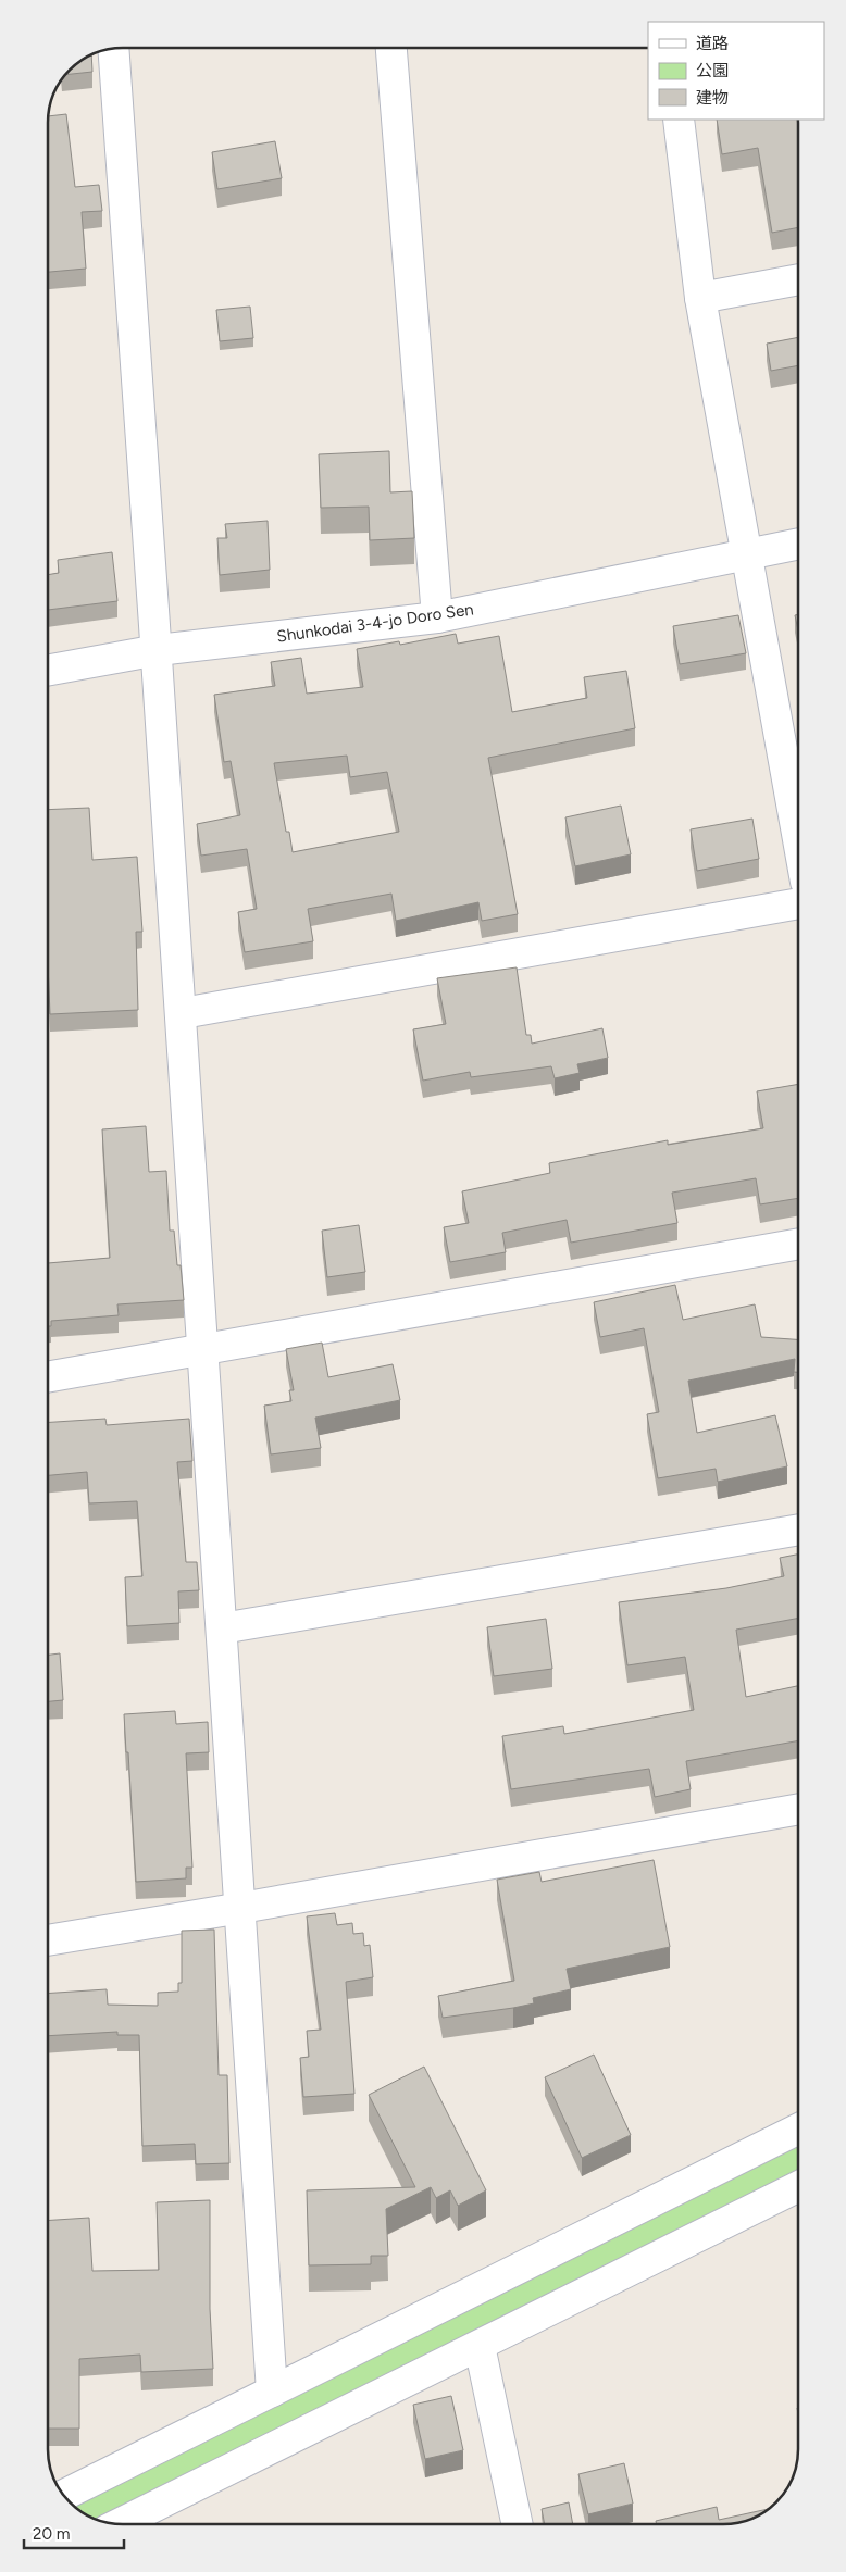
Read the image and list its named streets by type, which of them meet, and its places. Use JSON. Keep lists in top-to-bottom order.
{
  "streets": {
    "street": ["Shunkodai 3-4-jo Doro Sen"]
  },
  "legend": ["道路", "公園", "建物"],
  "scale_bar": "20 m"
}
